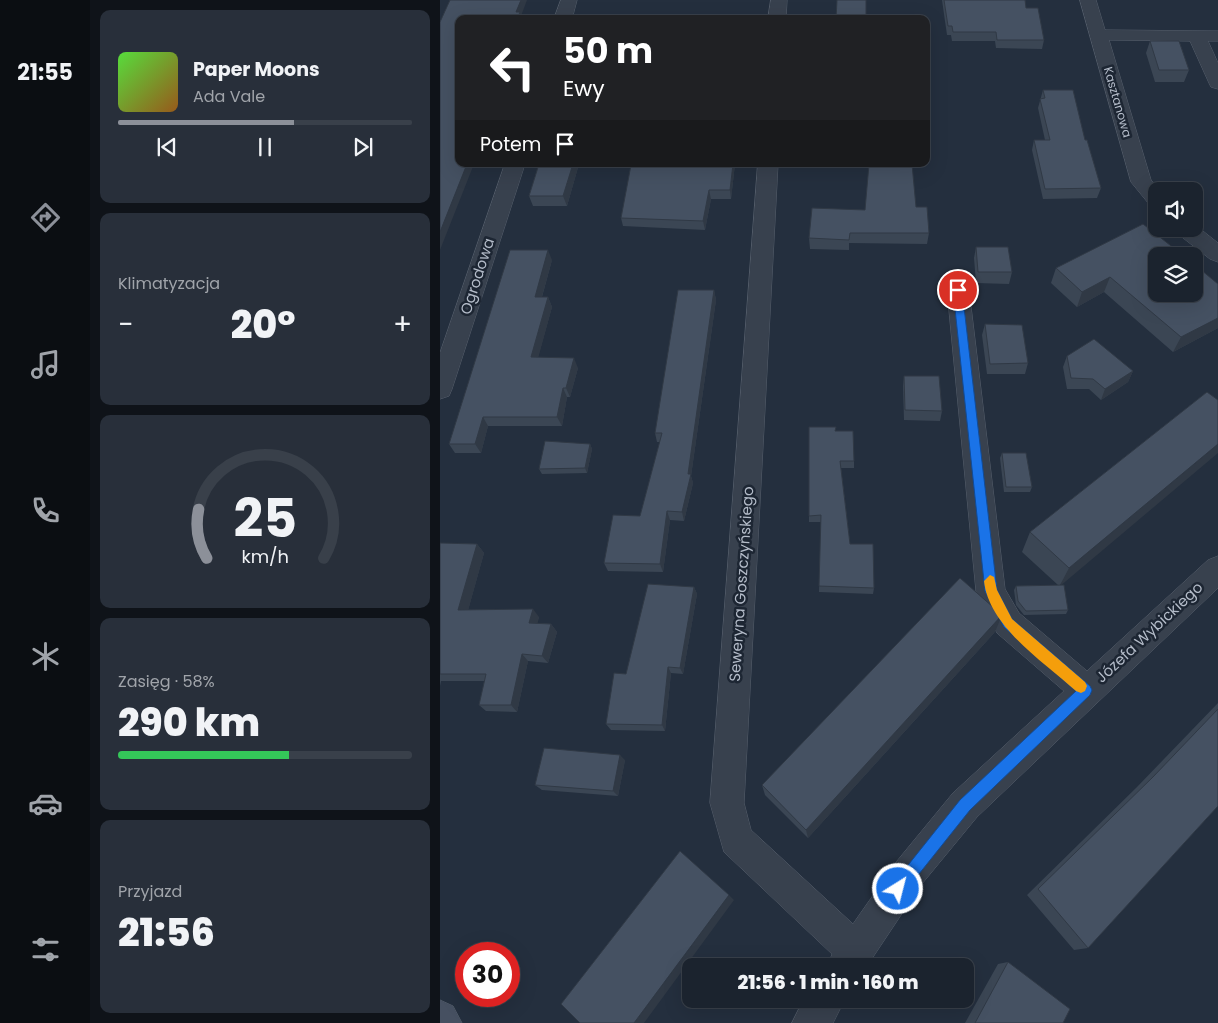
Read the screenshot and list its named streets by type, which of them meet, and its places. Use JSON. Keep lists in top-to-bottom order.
{
  "streets": {
    "street": [
      "Kasztanowa",
      "Ogrodowa",
      "Seweryna Goszczyńskiego",
      "Józefa Wybickiego"
    ]
  },
  "crossings": [
    ["Seweryna Goszczyńskiego", "Józefa Wybickiego"]
  ],
  "page": {
    "tabs": "21:55",
    "turn": ["50 m", "Ewy"],
    "song": ["Paper Moons", "Ada Vale"],
    "then": "Potem",
    "tile": [
      "Klimatyzacja",
      ["Zasięg · 58%", "290 km"],
      ["Przyjazd", "21:56"]
    ],
    "heat": ["−", "20°", "+"],
    "limit": "30",
    "trip": "21:56 · 1 min · 160 m",
    "gauge": ["25", "km/h"]
  }
}
